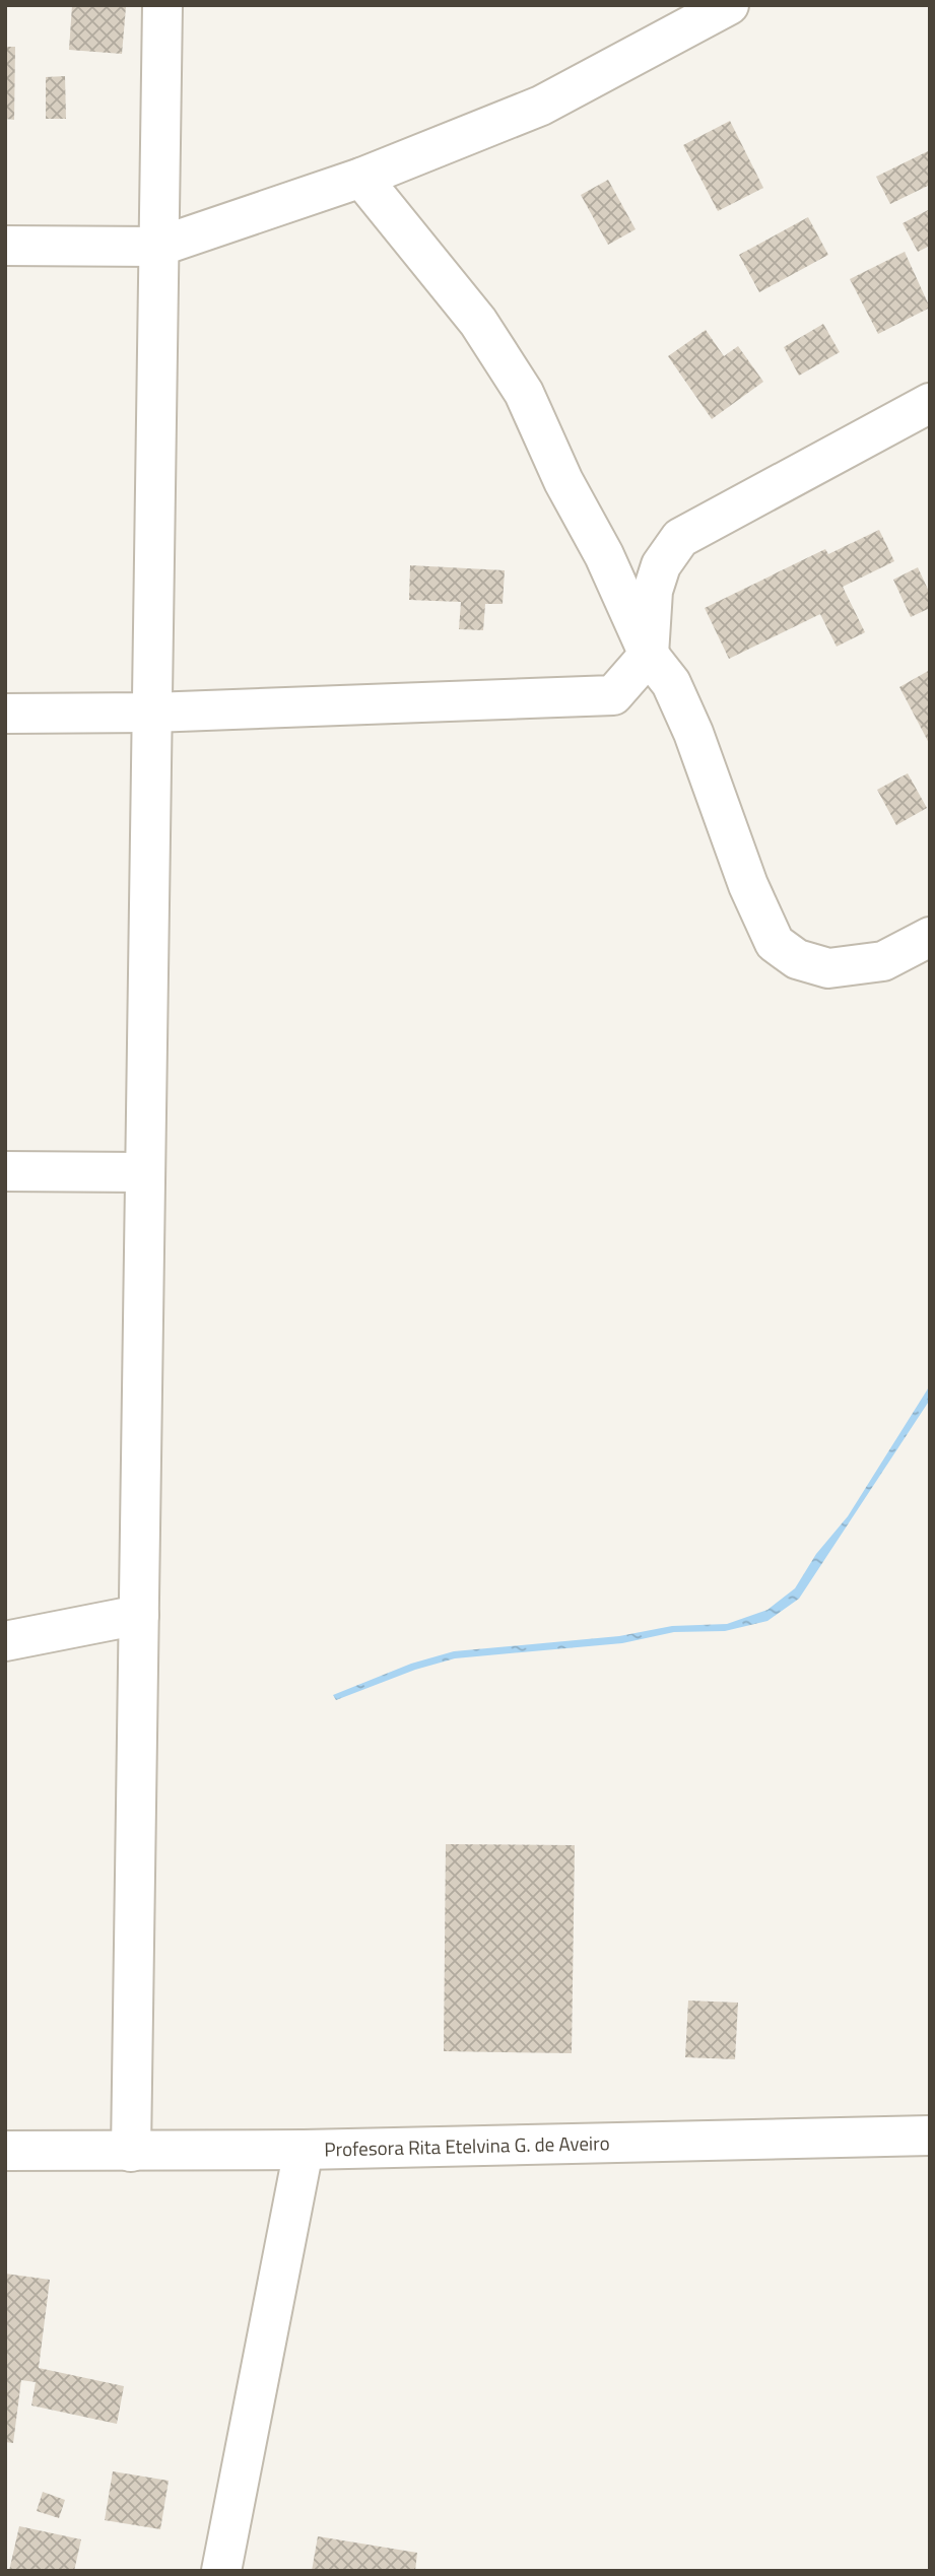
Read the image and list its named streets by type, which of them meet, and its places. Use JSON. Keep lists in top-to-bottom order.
{
  "streets": {
    "street": ["Profesora Rita Etelvina G. de Aveiro"]
  }
}
